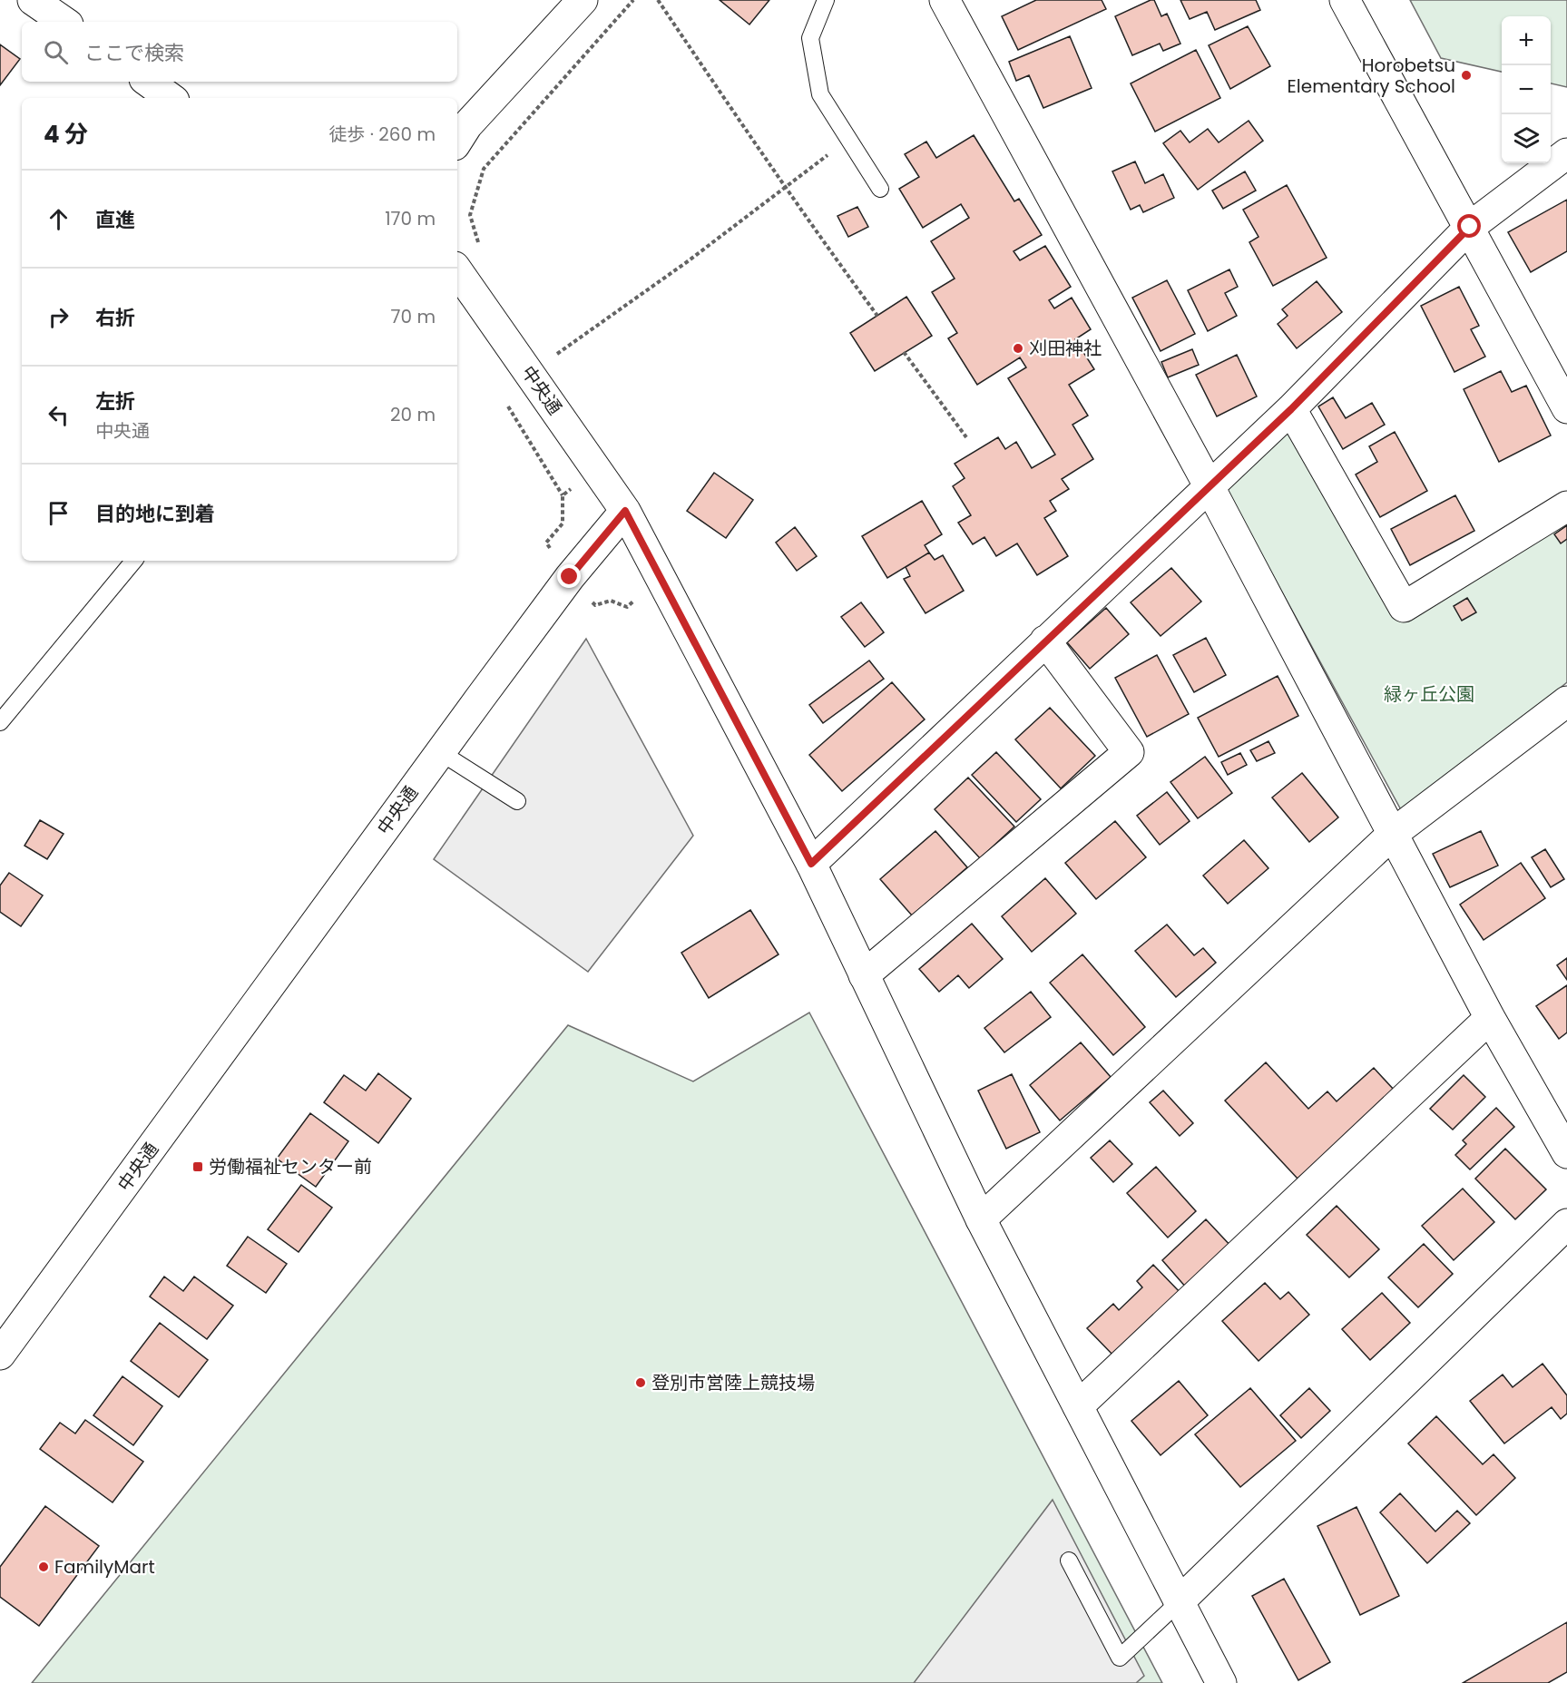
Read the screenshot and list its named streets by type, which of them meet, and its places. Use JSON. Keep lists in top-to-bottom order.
{
  "streets": {
    "street": ["中央通"]
  },
  "parks": ["緑ヶ丘公園"],
  "places": {
    "other": [
      "Horobetsu Elementary School",
      "刈田神社",
      "登別市営陸上競技場",
      "FamilyMart"
    ],
    "transit": ["労働福祉センター前"]
  },
  "page": {
    "map_buttons": ["+", "−"],
    "search": "ここで検索",
    "heading": ["4 分", "徒歩 · 260 m"],
    "list": [
      ["直進", "170 m"],
      ["右折", "70 m"],
      ["左折", "中央通", "20 m"],
      "目的地に到着"
    ]
  }
}
